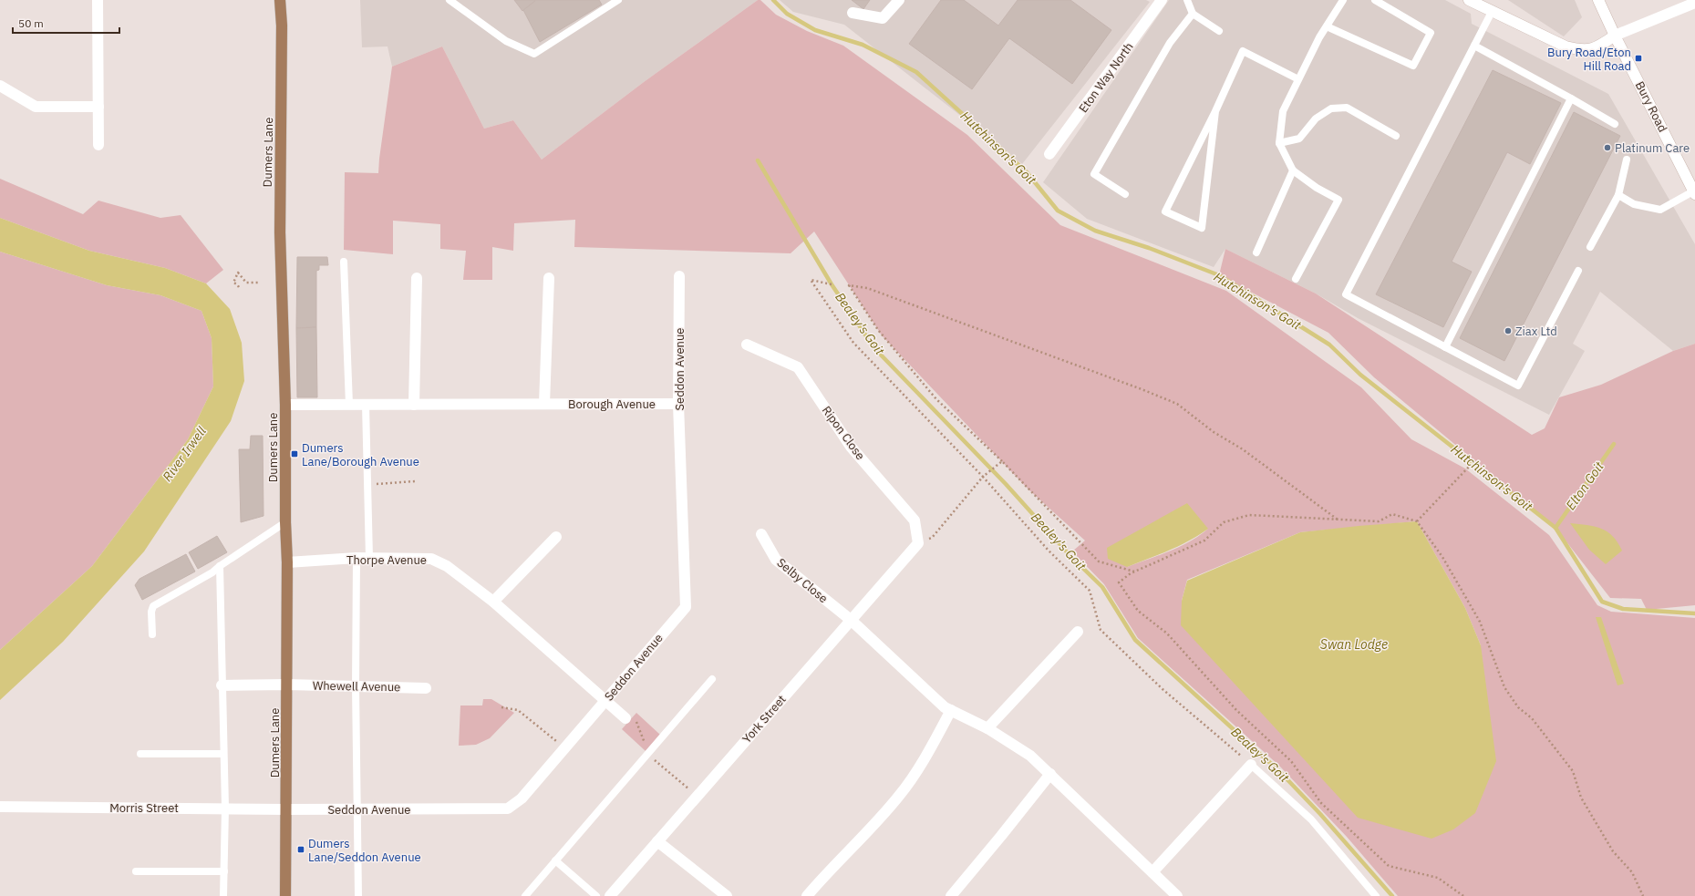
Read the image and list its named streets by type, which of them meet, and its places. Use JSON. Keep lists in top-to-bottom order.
{
  "streets": {
    "main road": ["Dumers Lane"],
    "street": [
      "Eton Way North",
      "Bury Road",
      "Seddon Avenue",
      "Borough Avenue",
      "Ripon Close",
      "Thorpe Avenue",
      "Selby Close",
      "Whewell Avenue",
      "York Street",
      "Morris Street"
    ]
  },
  "crossings": [
    ["Dumers Lane", "Seddon Avenue"],
    ["Dumers Lane", "Borough Avenue"],
    ["Dumers Lane", "Thorpe Avenue"],
    ["Dumers Lane", "Whewell Avenue"],
    ["Dumers Lane", "Morris Street"],
    ["Seddon Avenue", "Borough Avenue"],
    ["Seddon Avenue", "Thorpe Avenue"],
    ["Seddon Avenue", "Morris Street"],
    ["Ripon Close", "York Street"],
    ["Selby Close", "York Street"]
  ],
  "water": [
    "Hutchinson's Goit",
    "Bealey's Goit",
    "River Irwell",
    "Elton Goit",
    "Swan Lodge"
  ],
  "places": {
    "transit": ["Bury Road/Eton Hill Road", "Dumers Lane/Borough Avenue", "Dumers Lane/Seddon Avenue"],
    "other": ["Platinum Care", "Ziax Ltd"]
  },
  "scale_bar": "50 m"
}
